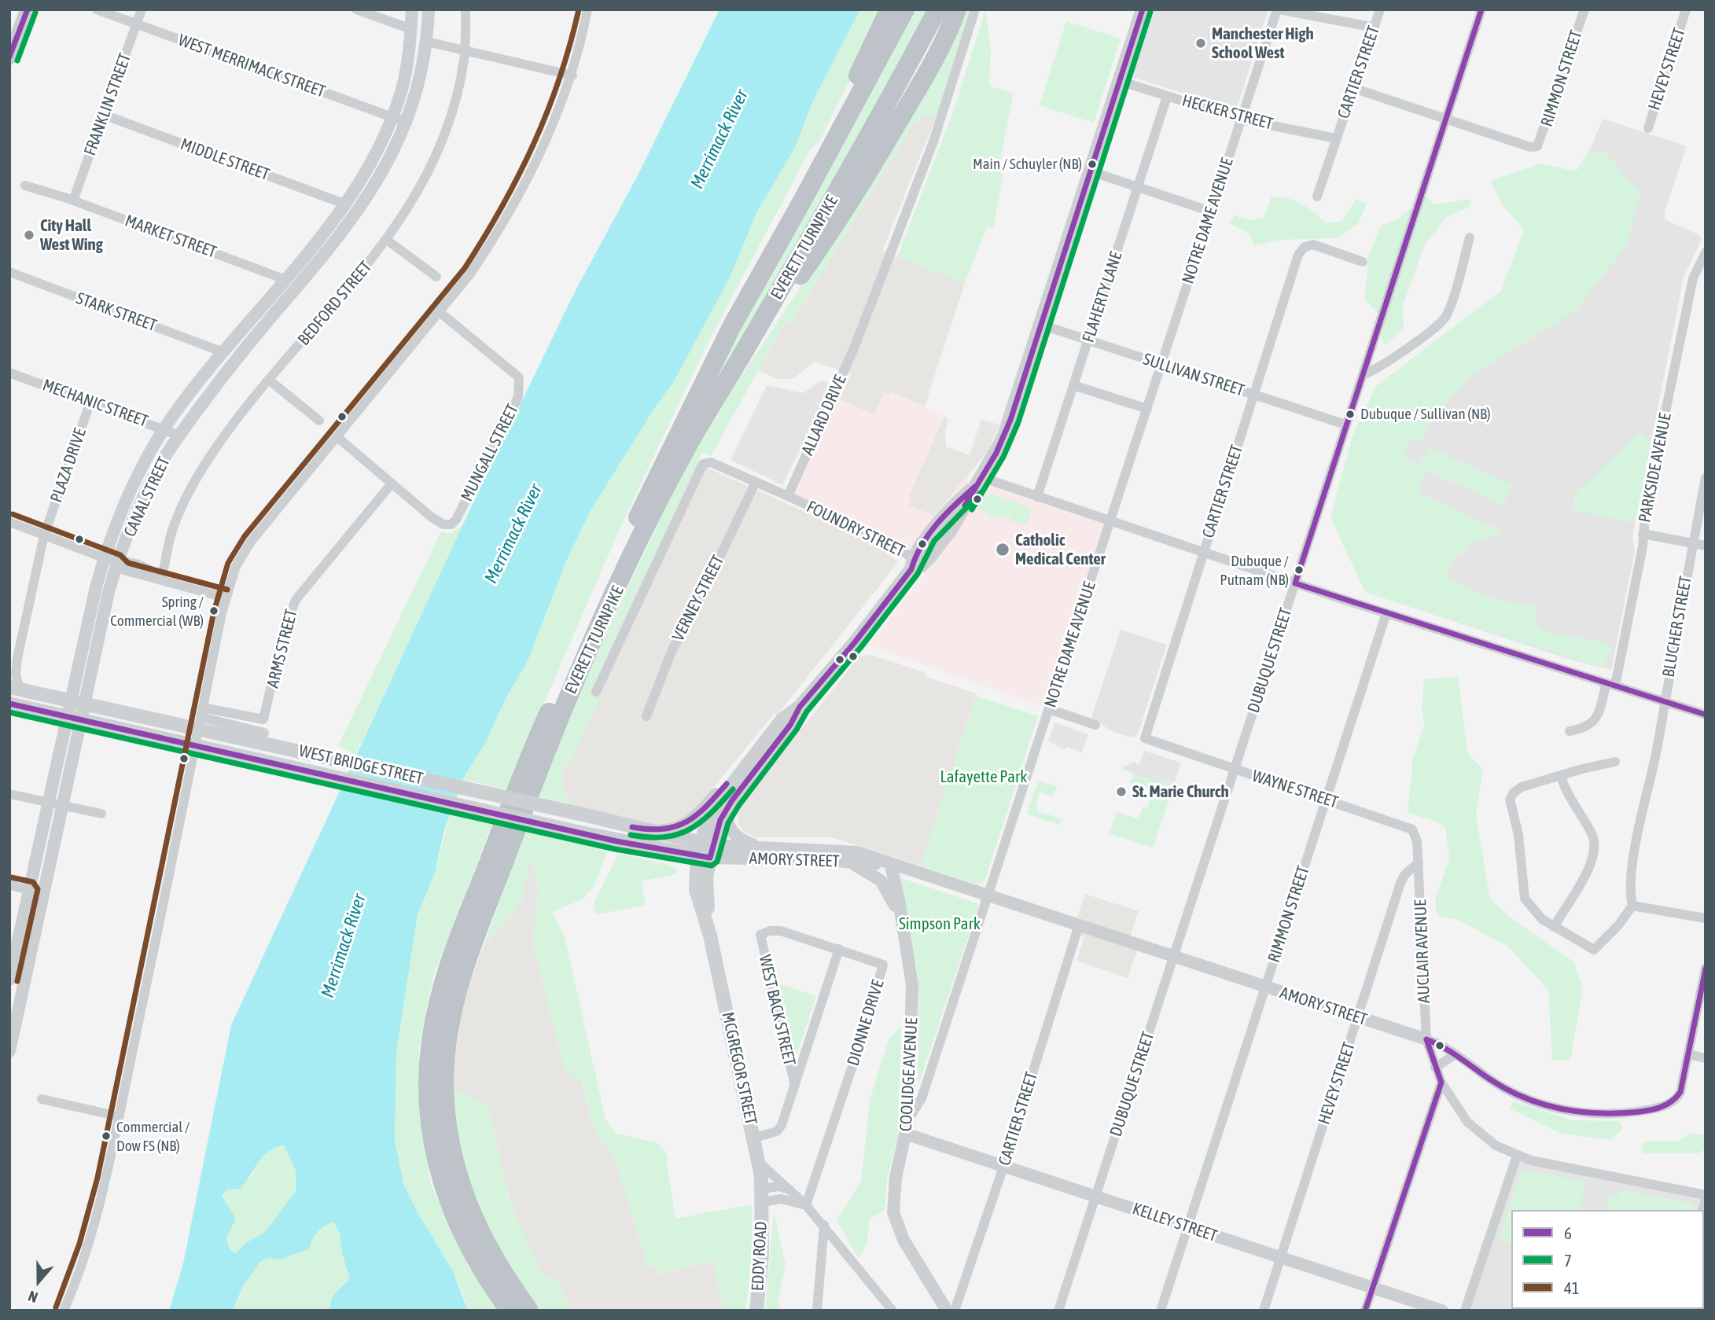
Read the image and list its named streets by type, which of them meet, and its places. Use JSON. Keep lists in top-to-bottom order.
{
  "streets": {
    "highway": ["EVERETT TURNPIKE"],
    "main road": ["WEST BRIDGE STREET", "MCGREGOR STREET", "EDDY ROAD"],
    "street": [
      "WEST MERRIMACK STREET",
      "HEVEY STREET",
      "CARTIER STREET",
      "RIMMON STREET",
      "FRANKLIN STREET",
      "HECKER STREET",
      "MIDDLE STREET",
      "NOTRE DAME AVENUE",
      "MARKET STREET",
      "FLAHERTY LANE",
      "BEDFORD STREET",
      "STARK STREET",
      "SULLIVAN STREET",
      "MECHANIC STREET",
      "ALLARD DRIVE",
      "MUNGALL STREET",
      "PLAZA DRIVE",
      "PARKSIDE AVENUE",
      "CANAL STREET",
      "FOUNDRY STREET",
      "VERNEY STREET",
      "BLUCHER STREET",
      "ARMS STREET",
      "DUBUQUE STREET",
      "WAYNE STREET",
      "AMORY STREET",
      "AUCLAIR AVENUE",
      "WEST BACK STREET",
      "DIONNE DRIVE",
      "COOLIDGE AVENUE",
      "KELLEY STREET"
    ]
  },
  "crossings": [
    ["WEST MERRIMACK STREET", "FRANKLIN STREET"],
    ["WEST MERRIMACK STREET", "CANAL STREET"],
    ["HEVEY STREET", "WAYNE STREET"],
    ["HEVEY STREET", "AMORY STREET"],
    ["HEVEY STREET", "AUCLAIR AVENUE"],
    ["HEVEY STREET", "KELLEY STREET"],
    ["CARTIER STREET", "HECKER STREET"],
    ["CARTIER STREET", "SULLIVAN STREET"],
    ["CARTIER STREET", "WAYNE STREET"],
    ["CARTIER STREET", "AMORY STREET"],
    ["CARTIER STREET", "KELLEY STREET"],
    ["RIMMON STREET", "DUBUQUE STREET"],
    ["RIMMON STREET", "WAYNE STREET"],
    ["RIMMON STREET", "AMORY STREET"],
    ["RIMMON STREET", "KELLEY STREET"],
    ["FRANKLIN STREET", "MIDDLE STREET"],
    ["FRANKLIN STREET", "MARKET STREET"],
    ["HECKER STREET", "NOTRE DAME AVENUE"],
    ["HECKER STREET", "FLAHERTY LANE"],
    ["HECKER STREET", "MCGREGOR STREET"],
    ["MIDDLE STREET", "CANAL STREET"],
    ["NOTRE DAME AVENUE", "SULLIVAN STREET"],
    ["NOTRE DAME AVENUE", "AMORY STREET"],
    ["NOTRE DAME AVENUE", "COOLIDGE AVENUE"],
    ["MARKET STREET", "CANAL STREET"],
    ["FLAHERTY LANE", "SULLIVAN STREET"],
    ["STARK STREET", "CANAL STREET"],
    ["SULLIVAN STREET", "DUBUQUE STREET"],
    ["SULLIVAN STREET", "MCGREGOR STREET"],
    ["MECHANIC STREET", "PLAZA DRIVE"],
    ["MECHANIC STREET", "CANAL STREET"],
    ["ALLARD DRIVE", "FOUNDRY STREET"],
    ["MUNGALL STREET", "ARMS STREET"],
    ["PLAZA DRIVE", "WEST BRIDGE STREET"],
    ["FOUNDRY STREET", "MCGREGOR STREET"],
    ["DUBUQUE STREET", "WAYNE STREET"],
    ["DUBUQUE STREET", "AMORY STREET"],
    ["DUBUQUE STREET", "KELLEY STREET"],
    ["WEST BRIDGE STREET", "AMORY STREET"],
    ["WEST BRIDGE STREET", "MCGREGOR STREET"],
    ["WAYNE STREET", "AUCLAIR AVENUE"],
    ["AMORY STREET", "AUCLAIR AVENUE"],
    ["AMORY STREET", "MCGREGOR STREET"],
    ["AMORY STREET", "COOLIDGE AVENUE"],
    ["WEST BACK STREET", "DIONNE DRIVE"],
    ["MCGREGOR STREET", "EDDY ROAD"],
    ["COOLIDGE AVENUE", "KELLEY STREET"]
  ],
  "water": ["Merrimack River"],
  "parks": ["Lafayette Park", "Simpson Park"],
  "places": [
    "Manchester High School West",
    "Main / Schuyler (NB)",
    "City Hall West Wing",
    "Dubuque / Sullivan (NB)",
    "Catholic Medical Center",
    "Dubuque / Putnam (NB)",
    "Spring / Commercial (WB)",
    "St. Marie Church",
    "Commercial / Dow FS (NB)"
  ],
  "lines": ["transit line 6", "transit line 41", "transit line 7"],
  "legend": ["6", "7", "41"],
  "north": "bottom"
}
